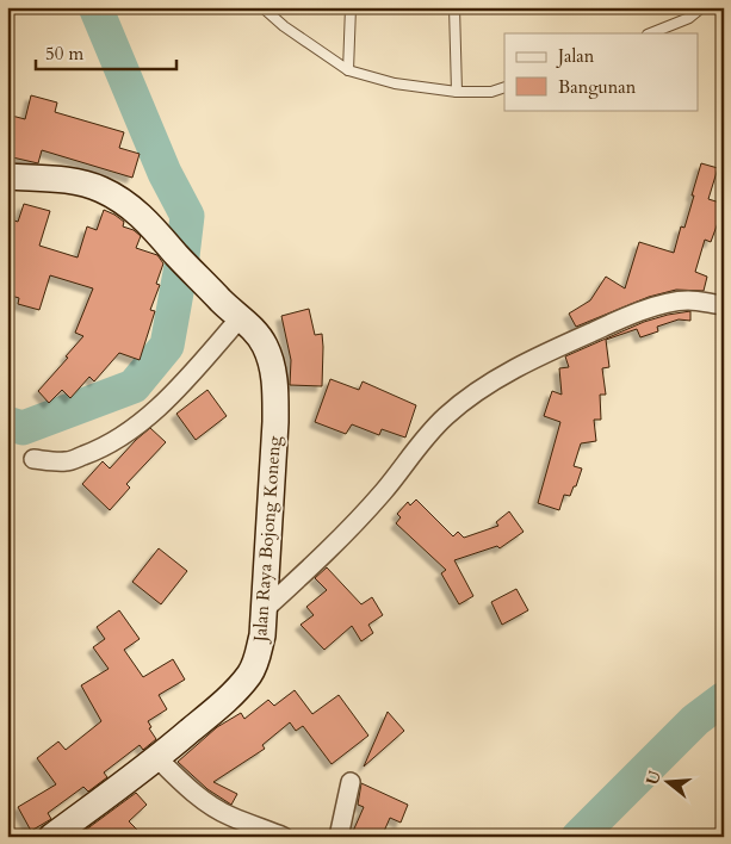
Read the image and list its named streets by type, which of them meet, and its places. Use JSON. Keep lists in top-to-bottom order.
{
  "streets": {
    "main road": ["Jalan Raya Bojong Koneng"]
  },
  "legend": ["Jalan", "Bangunan"],
  "scale_bar": "50 m",
  "north": "left"
}
